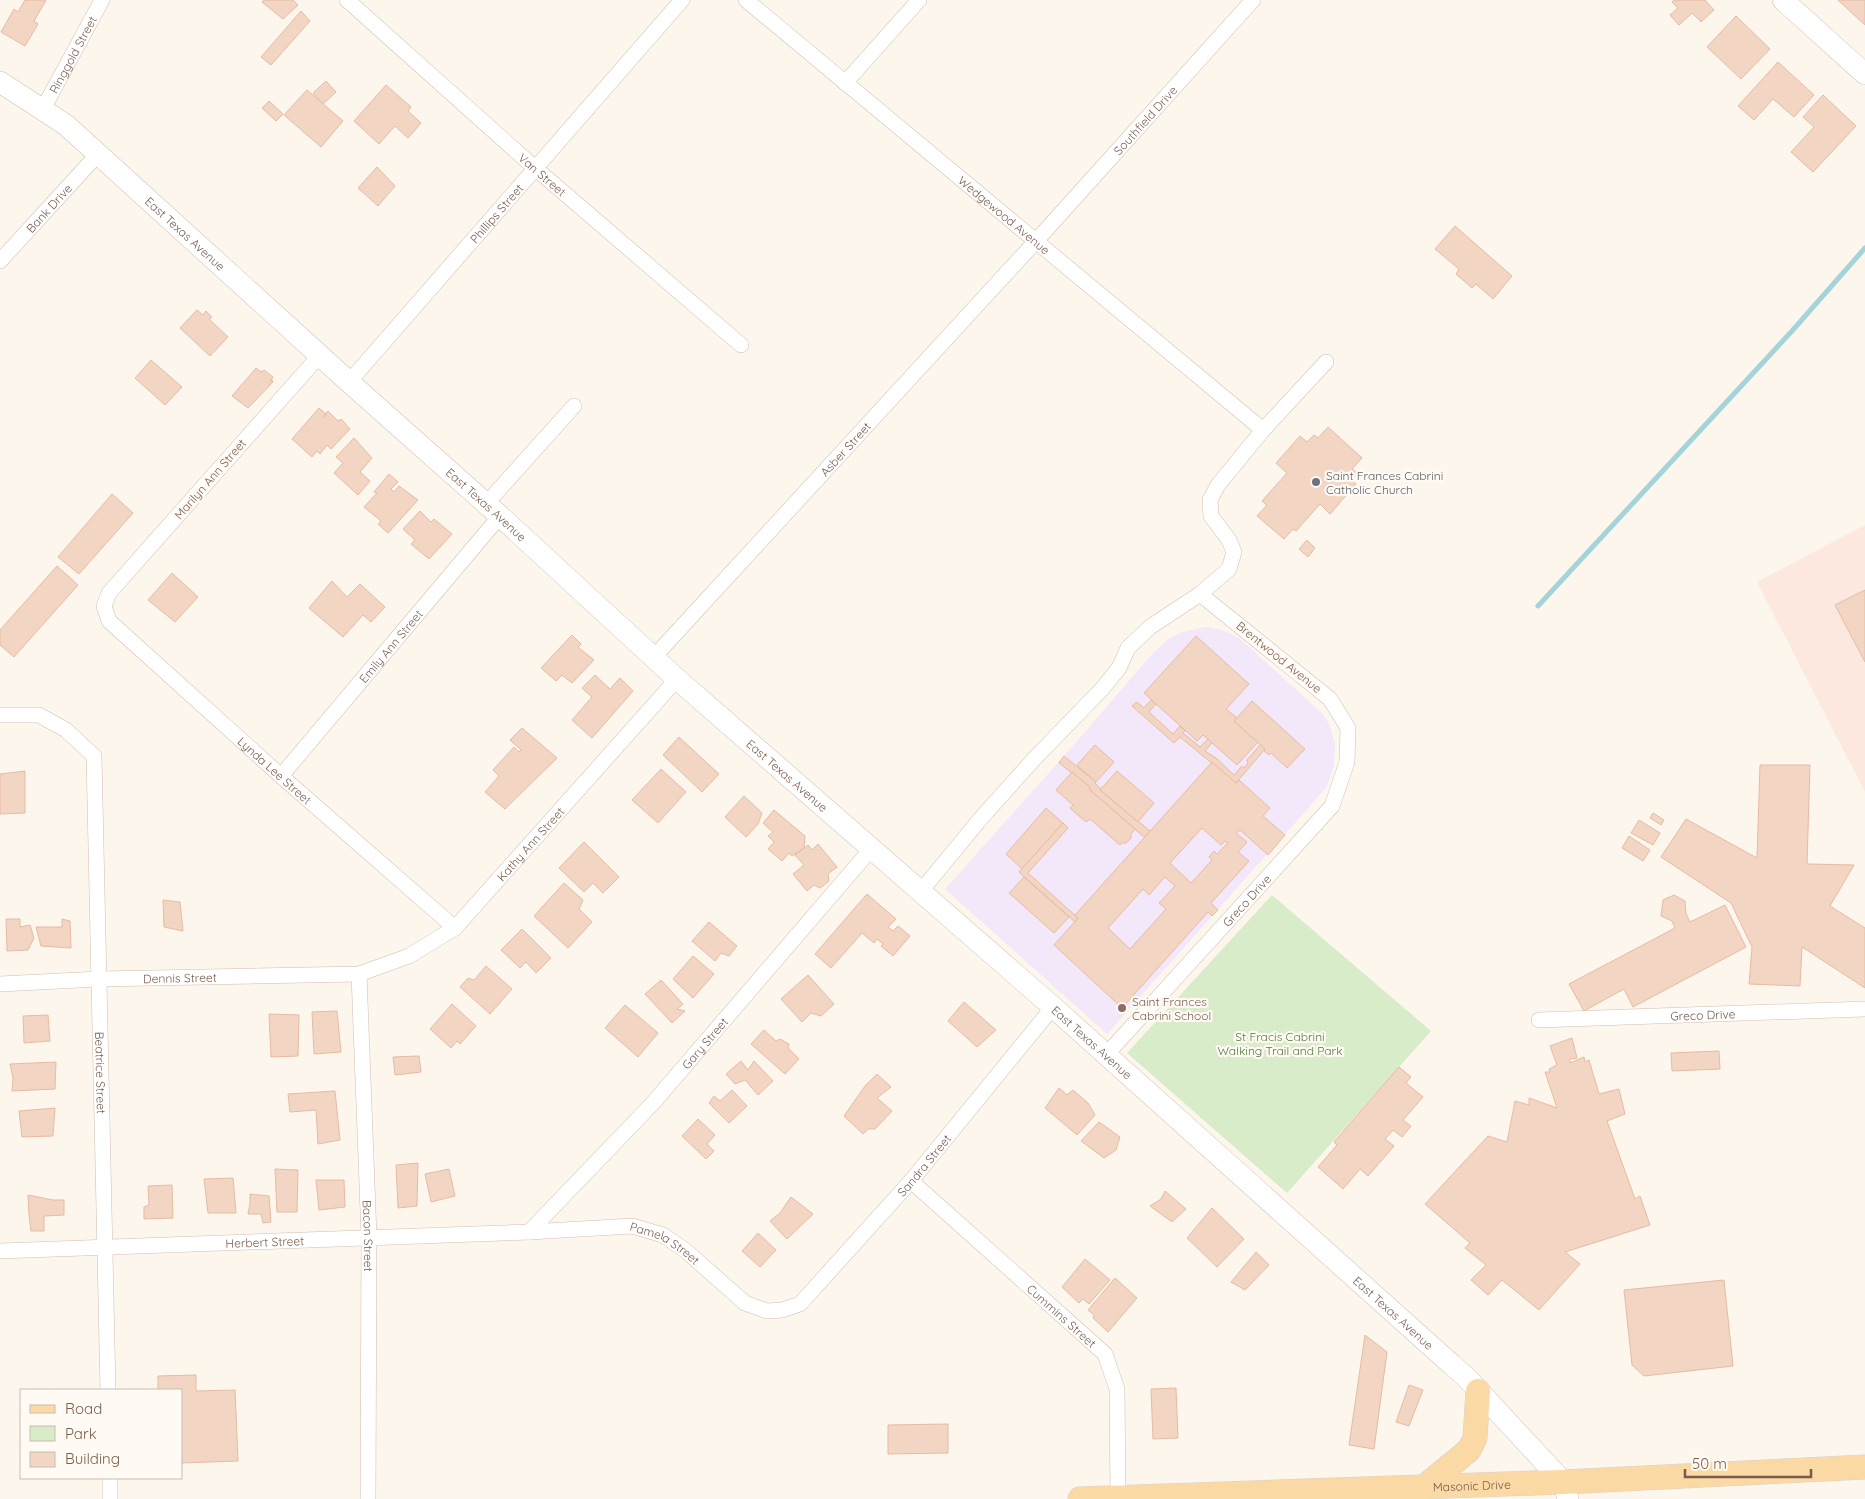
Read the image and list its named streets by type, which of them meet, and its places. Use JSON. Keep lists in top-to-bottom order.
{
  "streets": {
    "main road": ["Masonic Drive"],
    "street": [
      "Ringgold Street",
      "Southfield Drive",
      "Van Street",
      "Bank Drive",
      "Phillips Street",
      "Wedgewood Avenue",
      "East Texas Avenue",
      "Asber Street",
      "Marilyn Ann Street",
      "Emily Ann Street",
      "Brentwood Avenue",
      "Lynda Lee Street",
      "Kathy Ann Street",
      "Greco Drive",
      "Dennis Street",
      "Gary Street",
      "Beatrice Street",
      "Sandra Street",
      "Bacon Street",
      "Herbert Street",
      "Pamela Street",
      "Cummins Street"
    ]
  },
  "crossings": [
    ["Ringgold Street", "East Texas Avenue"],
    ["Southfield Drive", "Wedgewood Avenue"],
    ["Southfield Drive", "Asber Street"],
    ["Van Street", "Phillips Street"],
    ["Bank Drive", "East Texas Avenue"],
    ["Phillips Street", "East Texas Avenue"],
    ["Wedgewood Avenue", "Asber Street"],
    ["East Texas Avenue", "Asber Street"],
    ["East Texas Avenue", "Marilyn Ann Street"],
    ["East Texas Avenue", "Emily Ann Street"],
    ["East Texas Avenue", "Kathy Ann Street"],
    ["East Texas Avenue", "Greco Drive"],
    ["East Texas Avenue", "Gary Street"],
    ["East Texas Avenue", "Sandra Street"],
    ["East Texas Avenue", "Masonic Drive"],
    ["Marilyn Ann Street", "Lynda Lee Street"],
    ["Emily Ann Street", "Lynda Lee Street"],
    ["Brentwood Avenue", "Greco Drive"],
    ["Lynda Lee Street", "Kathy Ann Street"],
    ["Kathy Ann Street", "Dennis Street"],
    ["Kathy Ann Street", "Bacon Street"],
    ["Dennis Street", "Beatrice Street"],
    ["Dennis Street", "Bacon Street"],
    ["Gary Street", "Herbert Street"],
    ["Gary Street", "Pamela Street"],
    ["Beatrice Street", "Herbert Street"],
    ["Sandra Street", "Pamela Street"],
    ["Sandra Street", "Cummins Street"],
    ["Bacon Street", "Herbert Street"],
    ["Herbert Street", "Pamela Street"],
    ["Cummins Street", "Masonic Drive"]
  ],
  "parks": ["St Fracis Cabrini Walking Trail and Park"],
  "places": ["Saint Frances Cabrini Catholic Church", "Saint Frances Cabrini School"],
  "legend": ["Road", "Park", "Building"],
  "scale_bar": "50 m"
}
